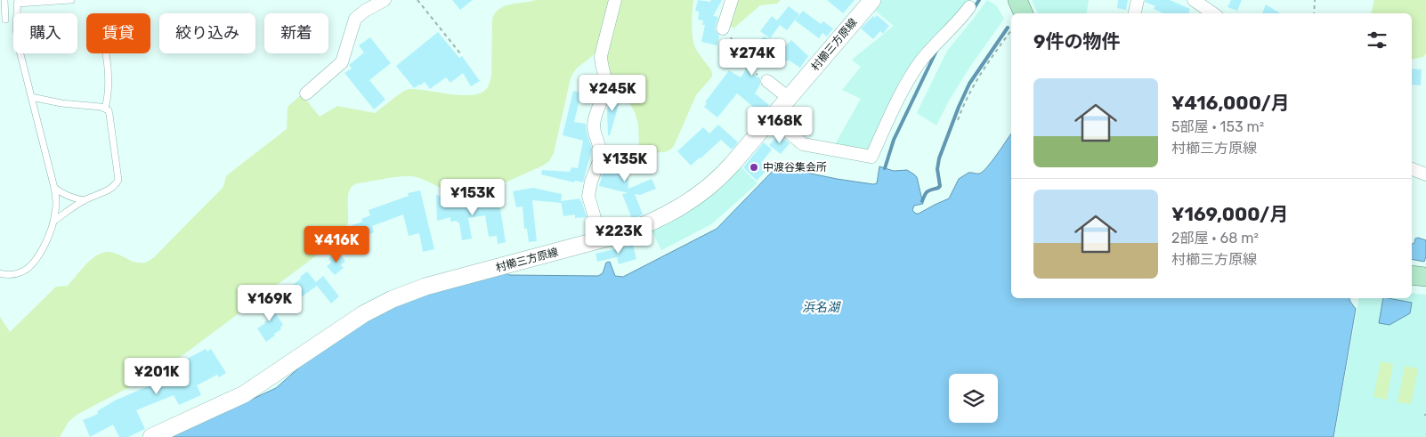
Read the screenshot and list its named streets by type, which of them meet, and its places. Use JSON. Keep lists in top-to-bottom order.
{
  "streets": {
    "main road": ["村櫛三方原線"]
  },
  "water": ["浜名湖"],
  "places": ["中渡谷集会所"],
  "page": {
    "chip": [
      "購入",
      "賃貸",
      "絞り込み",
      "新着"
    ],
    "heading": "9件の物件",
    "price": [
      "¥274K",
      "¥245K",
      "¥168K",
      "¥135K",
      "¥153K",
      "¥223K",
      "¥416K",
      "¥169K",
      "¥201K"
    ],
    "list": [
      {
        "name": "¥416,000/月",
        "note": "5部屋 · 153 m² · 村櫛三方原線"
      },
      {
        "name": "¥169,000/月",
        "note": "2部屋 · 68 m² · 村櫛三方原線"
      }
    ]
  }
}
